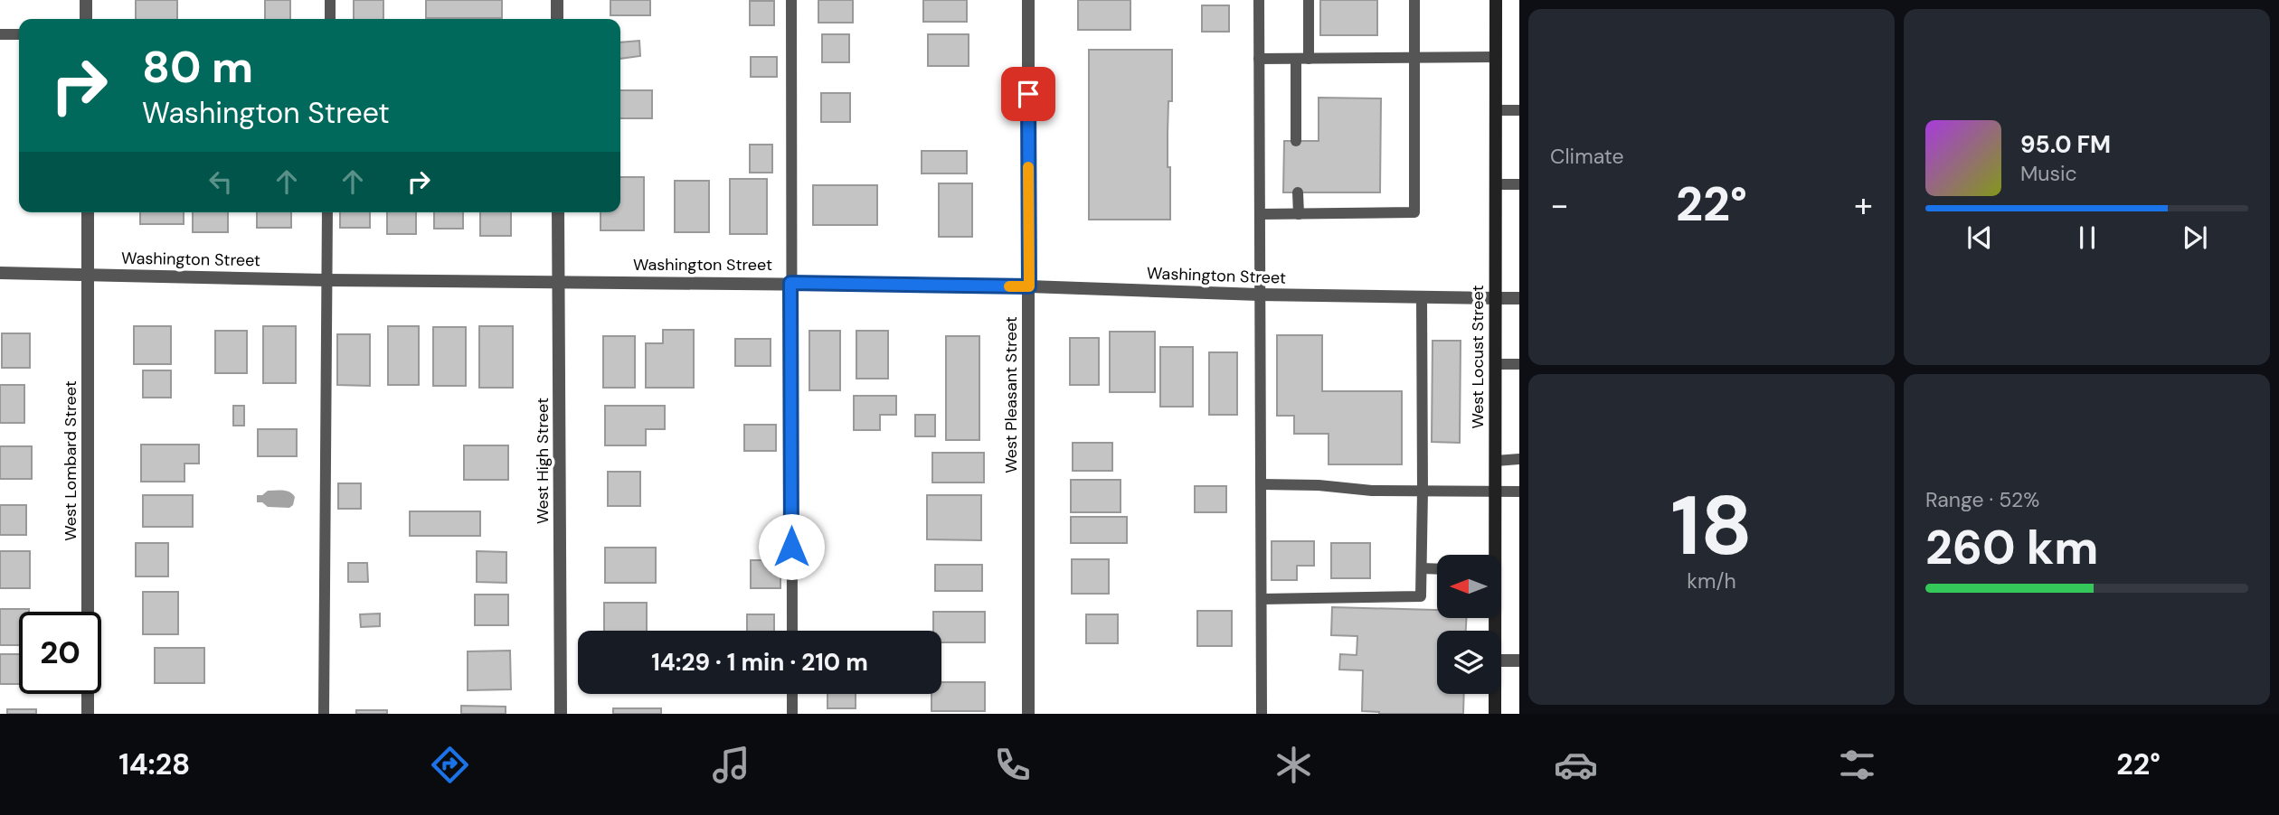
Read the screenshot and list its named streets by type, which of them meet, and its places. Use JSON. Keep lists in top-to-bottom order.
{
  "streets": {
    "main road": ["West Locust Street"],
    "street": [
      "Washington Street",
      "West Pleasant Street",
      "West Lombard Street",
      "West High Street"
    ]
  },
  "crossings": [
    ["Washington Street", "West Locust Street"],
    ["Washington Street", "West Pleasant Street"],
    ["Washington Street", "West Lombard Street"],
    ["Washington Street", "West High Street"]
  ],
  "north": "left",
  "page": {
    "tile": [
      "Climate",
      ["18", "km/h"],
      ["Range · 52%", "260 km"]
    ],
    "turn": ["80 m", "Washington Street"],
    "song": ["95.0 FM", "Music"],
    "heat": ["−", "22°", "+"],
    "limit": "20",
    "trip": "14:29 · 1 min · 210 m",
    "tabs": ["14:28", "22°"]
  }
}
